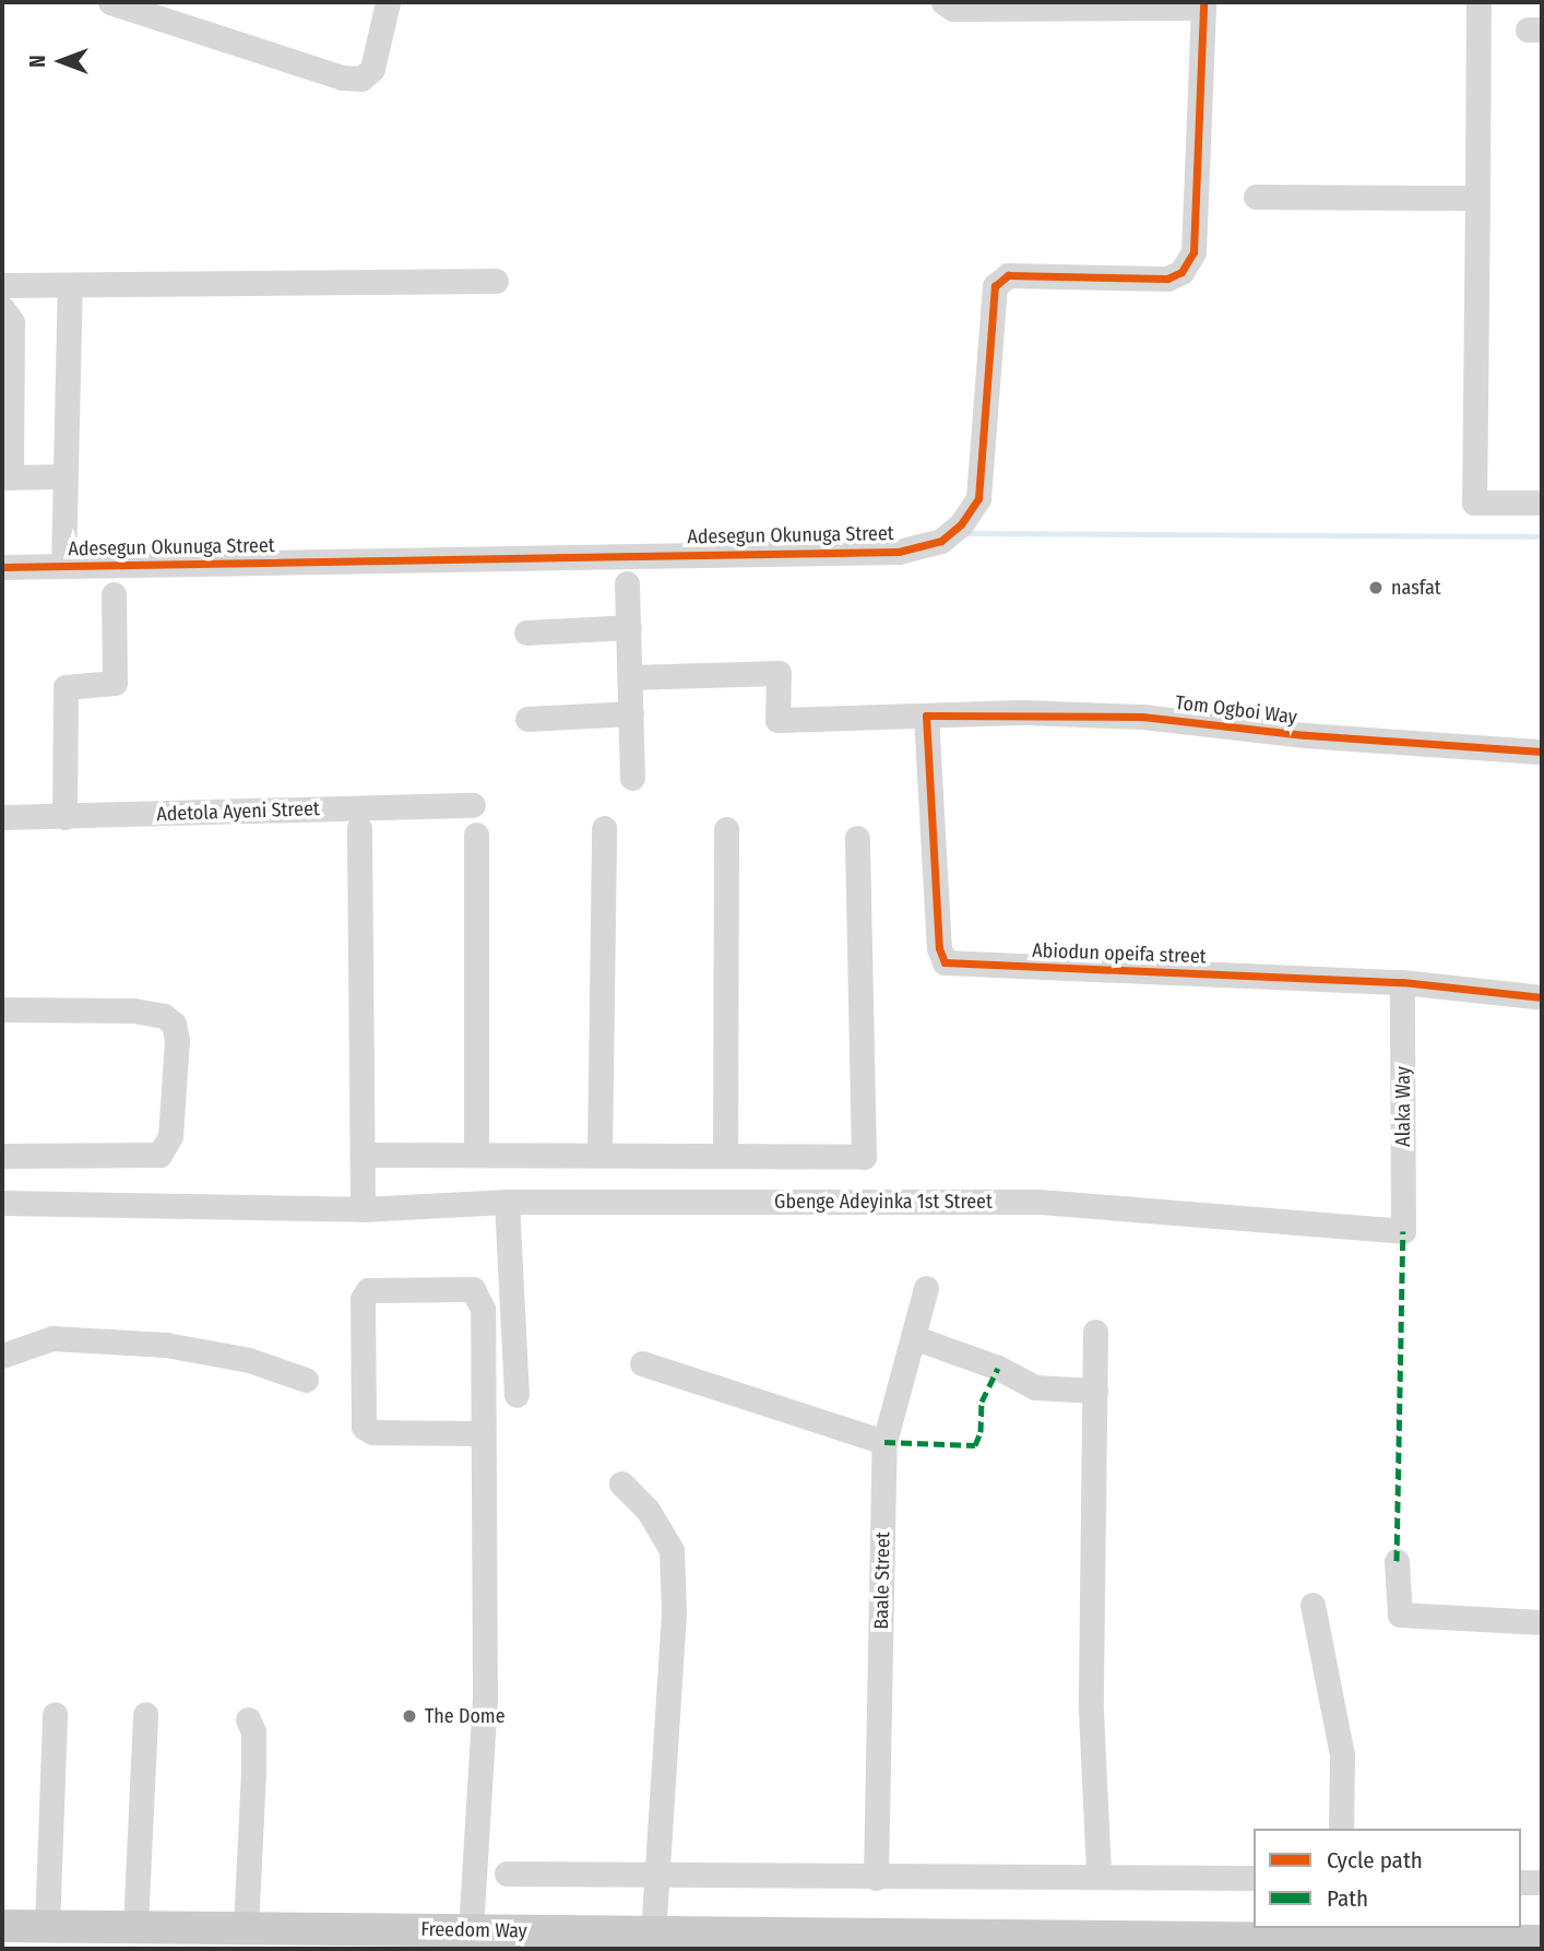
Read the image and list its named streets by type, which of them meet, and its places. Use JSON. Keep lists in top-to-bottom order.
{
  "streets": {
    "main road": ["Freedom Way"],
    "street": [
      "Adesegun Okunuga Street",
      "Tom Ogboi Way",
      "Adetola Ayeni Street",
      "Abiodun opeifa street",
      "Alaka Way",
      "Gbenge Adeyinka 1st Street",
      "Baale Street"
    ]
  },
  "crossings": [
    ["Tom Ogboi Way", "Abiodun opeifa street"],
    ["Abiodun opeifa street", "Alaka Way"],
    ["Alaka Way", "Gbenge Adeyinka 1st Street"]
  ],
  "places": ["nasfat", "The Dome"],
  "legend": ["Cycle path", "Path"],
  "north": "left"
}
